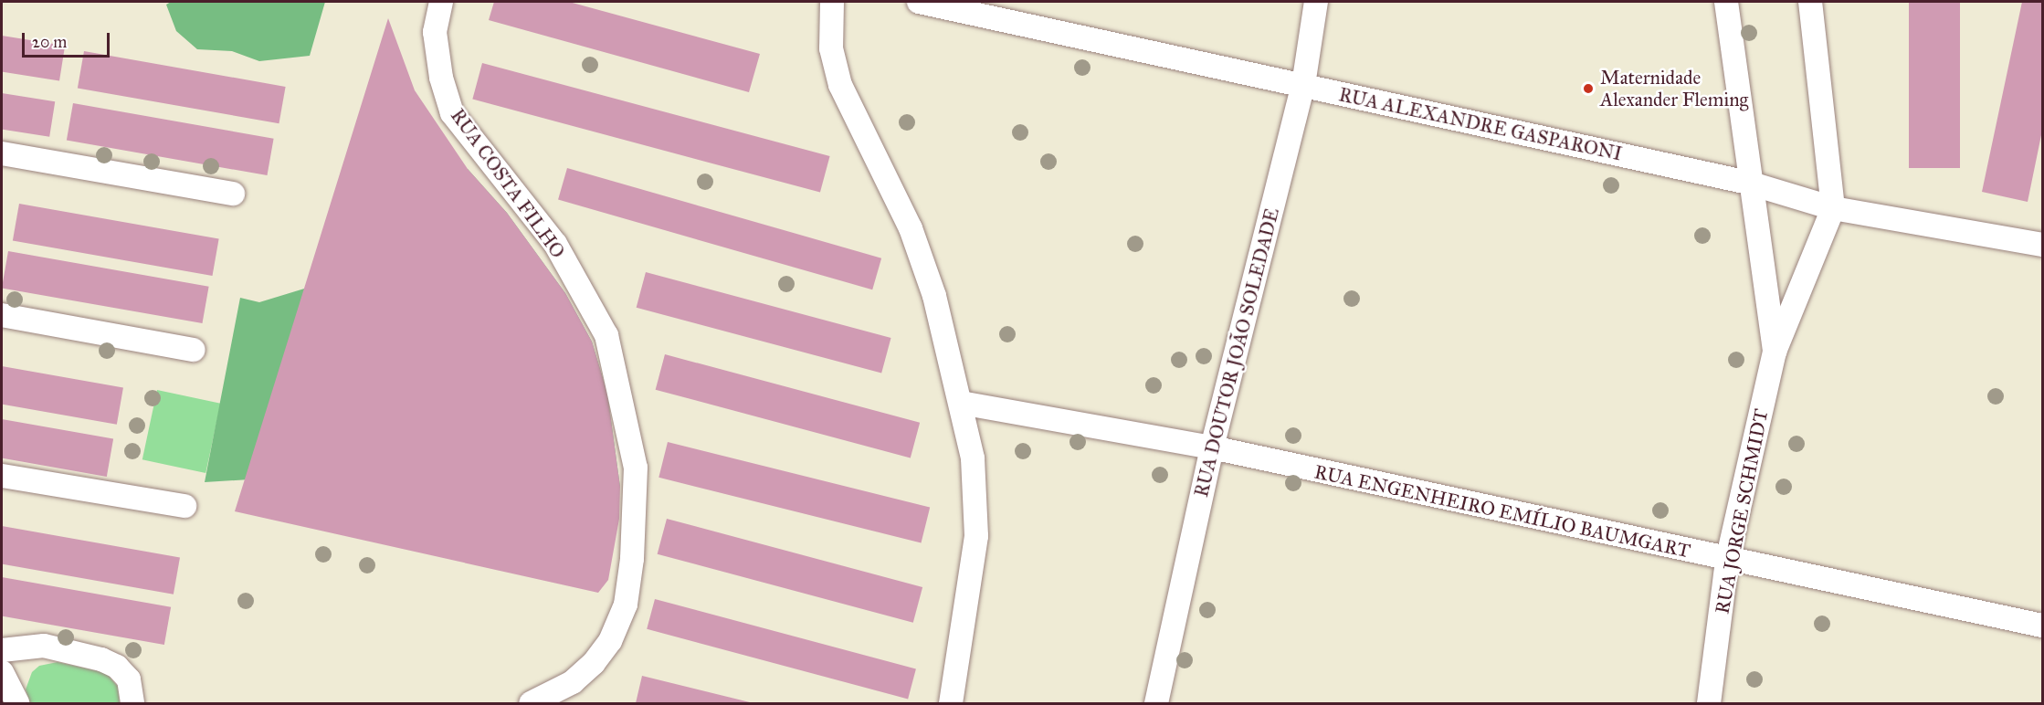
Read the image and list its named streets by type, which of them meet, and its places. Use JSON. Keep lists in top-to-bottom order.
{
  "streets": {
    "street": [
      "RUA ALEXANDRE GASPARONI",
      "RUA COSTA FILHO",
      "RUA DOUTOR JOÃO SOLEDADE",
      "RUA ENGENHEIRO EMÍLIO BAUMGART",
      "RUA JORGE SCHMIDT"
    ]
  },
  "crossings": [
    ["RUA ALEXANDRE GASPARONI", "RUA DOUTOR JOÃO SOLEDADE"],
    ["RUA ALEXANDRE GASPARONI", "RUA JORGE SCHMIDT"],
    ["RUA DOUTOR JOÃO SOLEDADE", "RUA ENGENHEIRO EMÍLIO BAUMGART"],
    ["RUA ENGENHEIRO EMÍLIO BAUMGART", "RUA JORGE SCHMIDT"]
  ],
  "places": ["Maternidade Alexander Fleming"],
  "scale_bar": "20 m"
}
